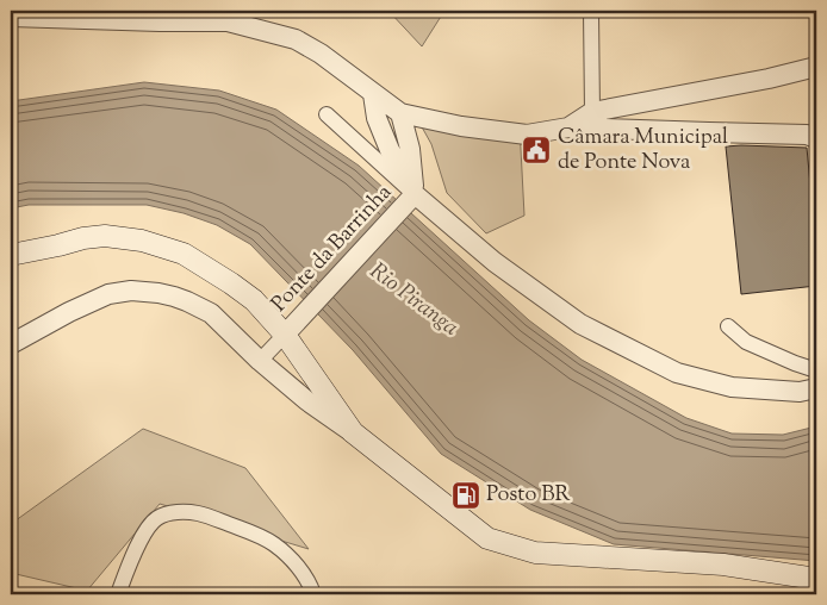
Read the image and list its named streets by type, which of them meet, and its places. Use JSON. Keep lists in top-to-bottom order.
{
  "streets": {
    "street": ["Ponte da Barrinha"]
  },
  "water": ["Rio Piranga"],
  "places": {
    "public building": ["Câmara Municipal de Ponte Nova"],
    "fuel station": ["Posto BR"]
  }
}
